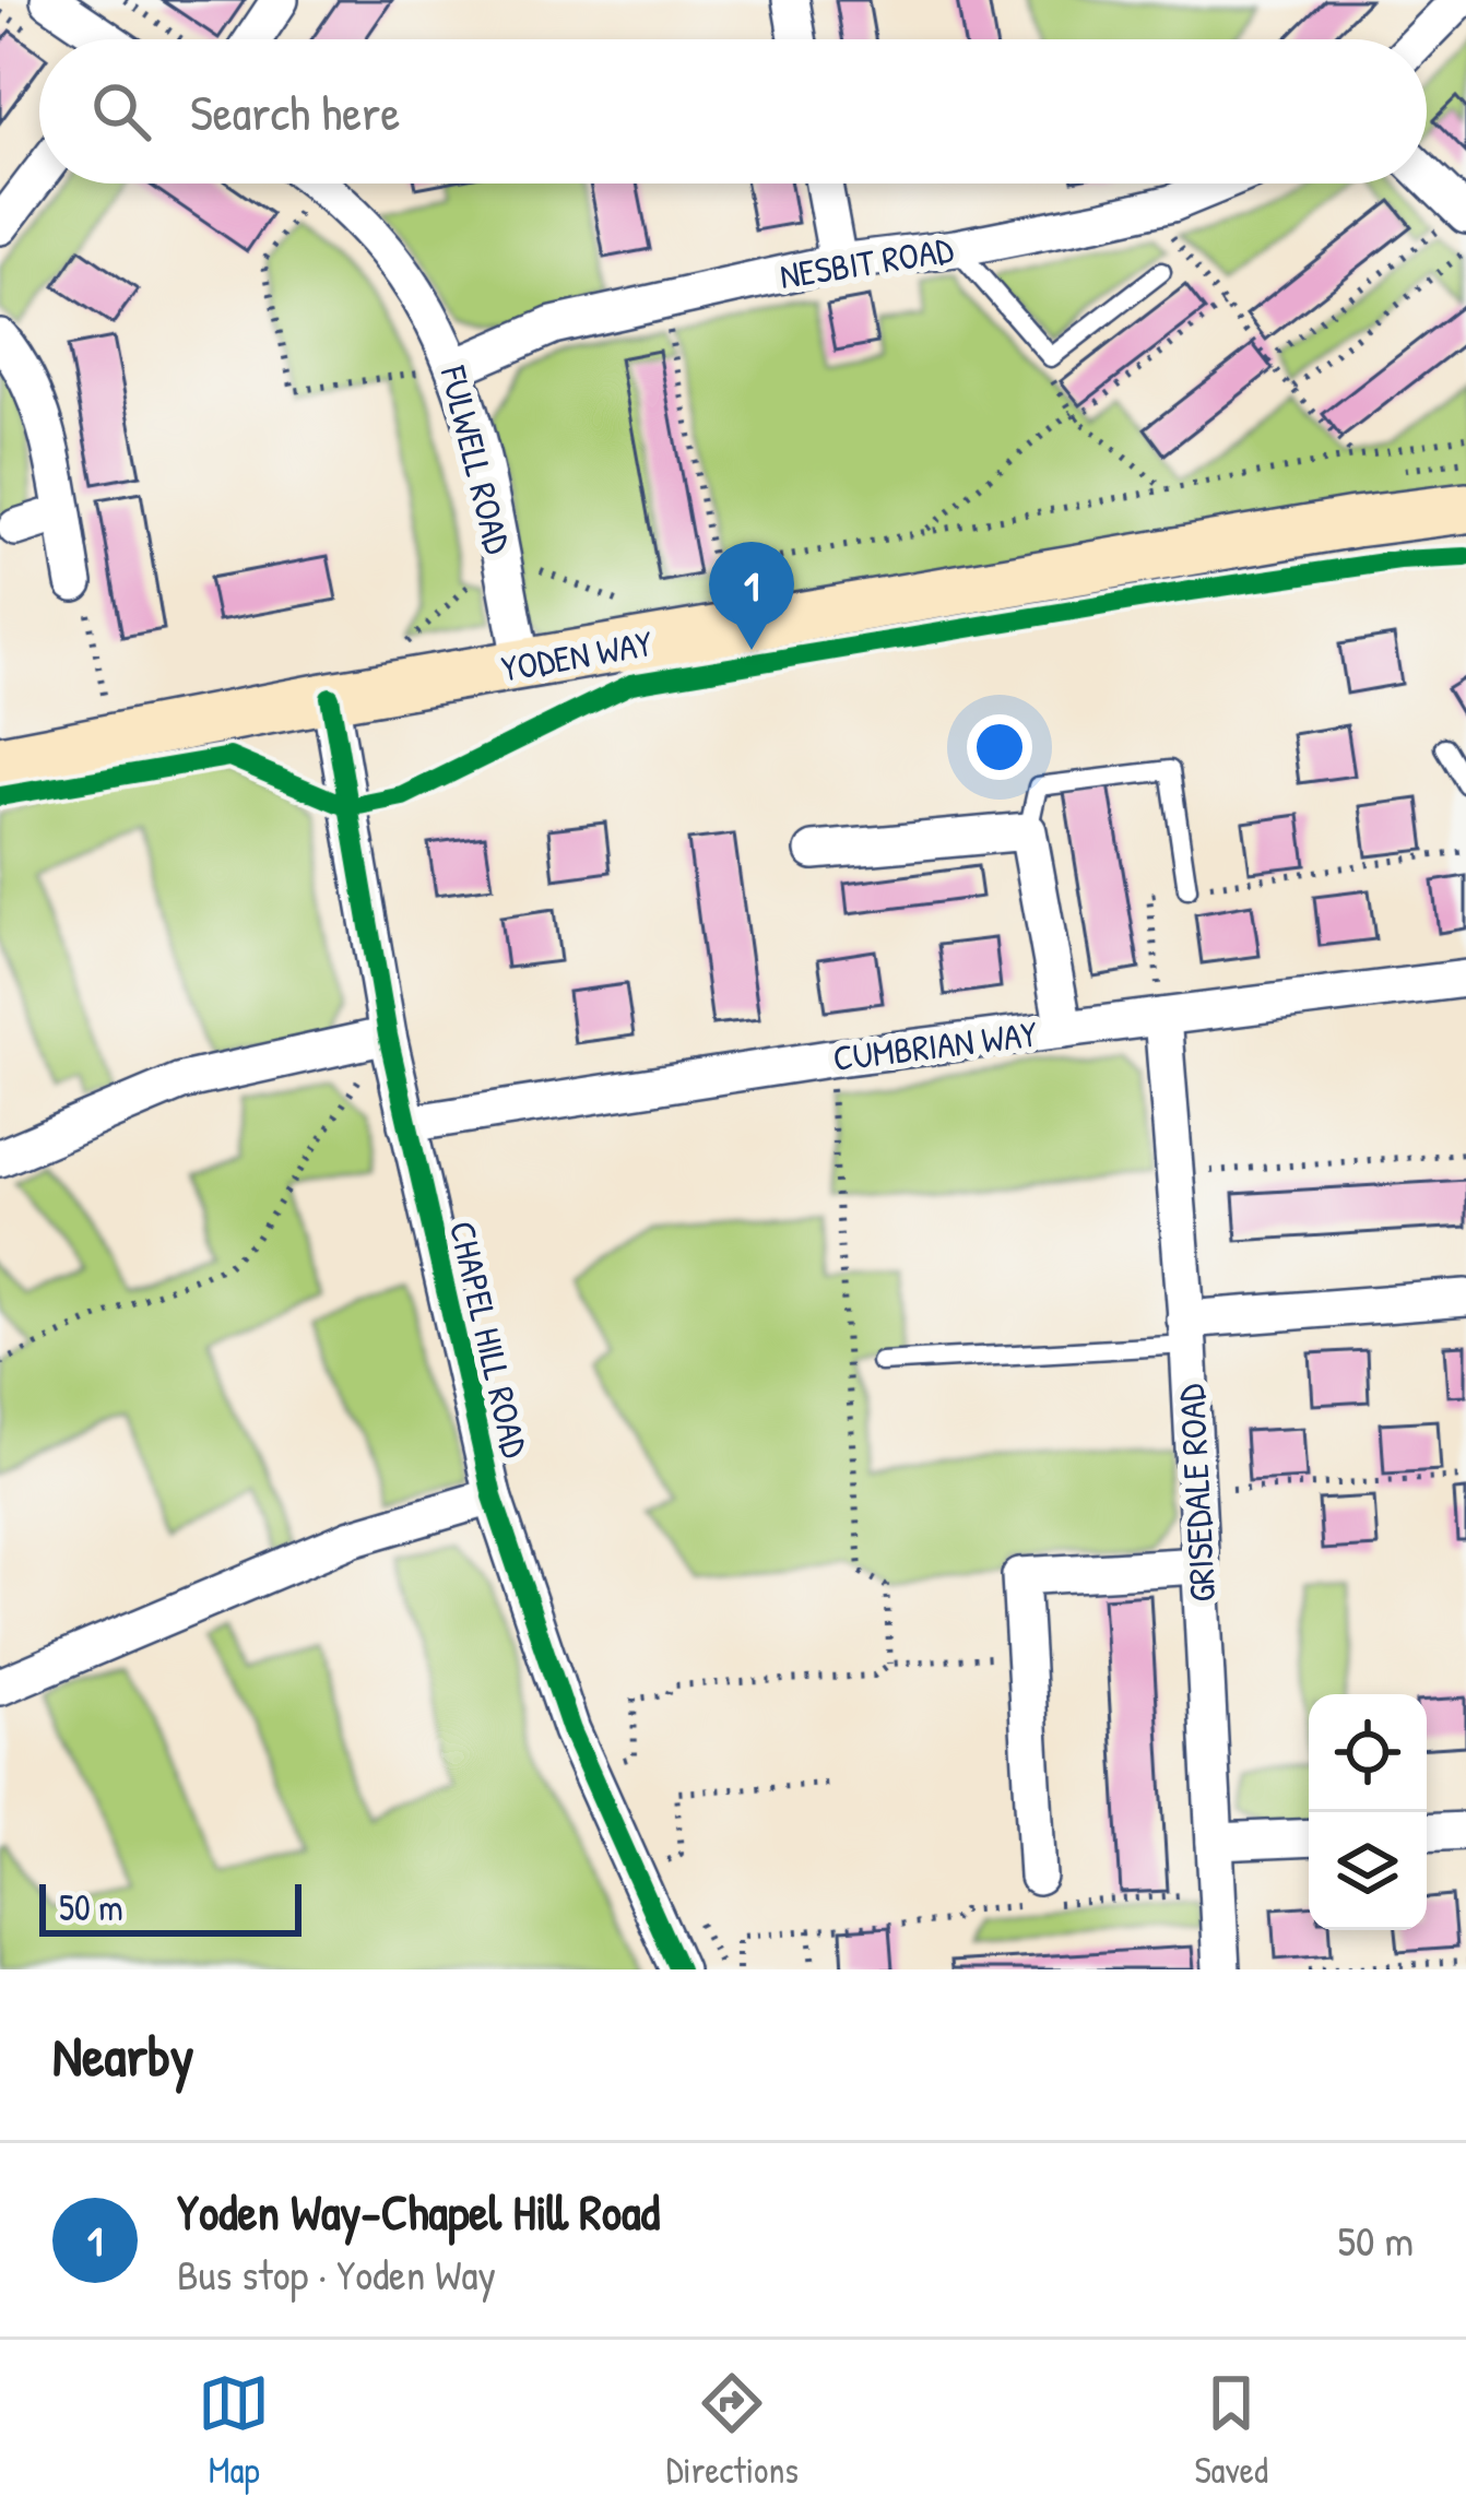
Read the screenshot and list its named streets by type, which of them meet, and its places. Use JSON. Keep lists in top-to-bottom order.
{
  "streets": {
    "main road": ["YODEN WAY"],
    "street": [
      "NESBIT ROAD",
      "FULWELL ROAD",
      "CUMBRIAN WAY",
      "CHAPEL HILL ROAD",
      "GRISEDALE ROAD"
    ]
  },
  "crossings": [
    ["NESBIT ROAD", "FULWELL ROAD"],
    ["FULWELL ROAD", "YODEN WAY"],
    ["YODEN WAY", "CHAPEL HILL ROAD"],
    ["CUMBRIAN WAY", "CHAPEL HILL ROAD"],
    ["CUMBRIAN WAY", "GRISEDALE ROAD"]
  ],
  "scale_bar": "50 m",
  "page": {
    "search": "Search here",
    "pins": "1",
    "scale": "50 m",
    "heading": "Nearby",
    "list": [
      {
        "mark": "1",
        "name": "Yoden Way-Chapel Hill Road",
        "note": "Bus stop · Yoden Way",
        "value": "50 m"
      }
    ],
    "nav": ["Map", "Directions", "Saved"]
  }
}
